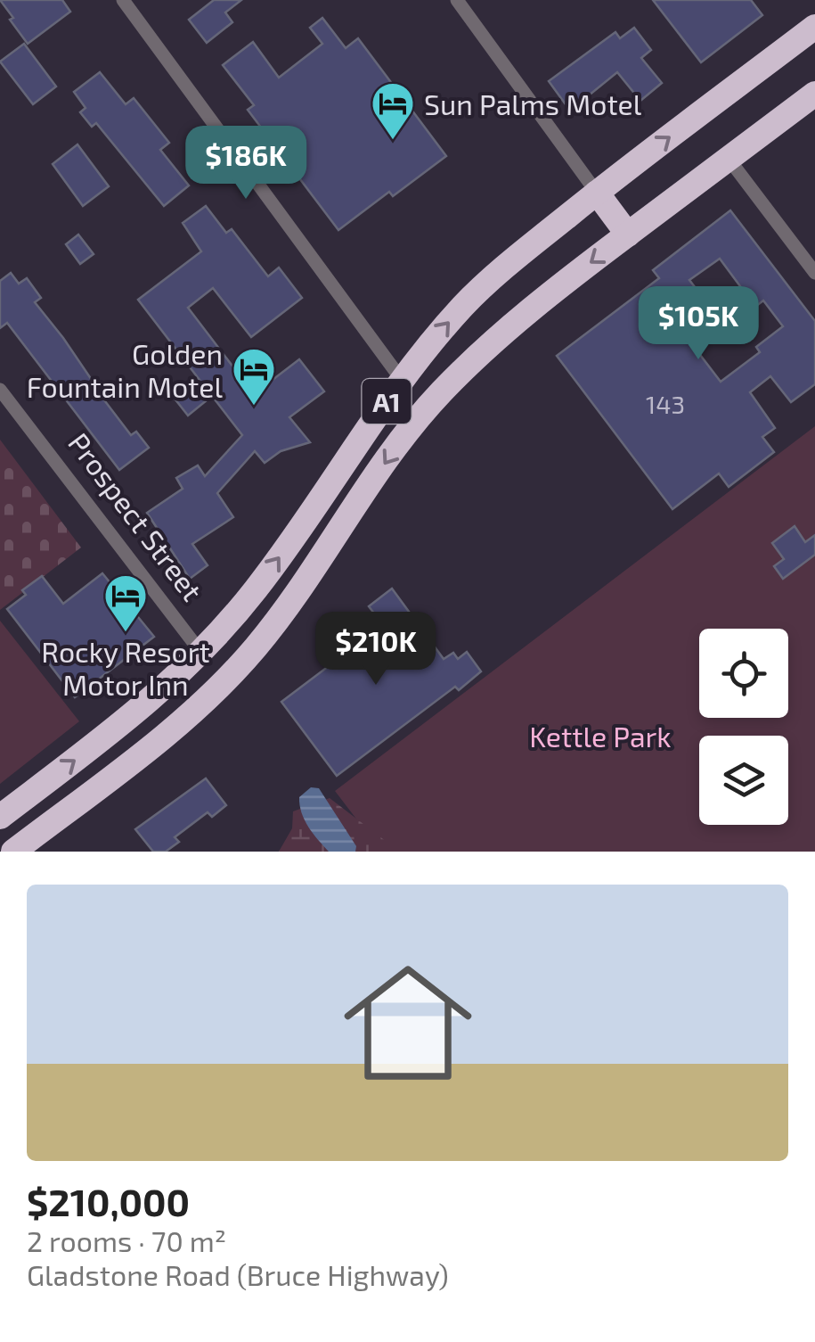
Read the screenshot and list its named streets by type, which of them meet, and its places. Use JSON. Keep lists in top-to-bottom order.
{
  "streets": {
    "highway": ["A1", "Prospect Street"]
  },
  "crossings": [
    ["A1", "Prospect Street"]
  ],
  "parks": ["Kettle Park"],
  "places": {
    "hotel": ["Sun Palms Motel", "Golden Fountain Motel", "Rocky Resort Motor Inn"]
  },
  "house_numbers": ["143"],
  "page": {
    "price": ["$186K", "$105K", "$210K"],
    "list": [
      {
        "name": "$210,000",
        "note": "2 rooms · 70 m² · Gladstone Road (Bruce Highway)"
      }
    ]
  }
}
